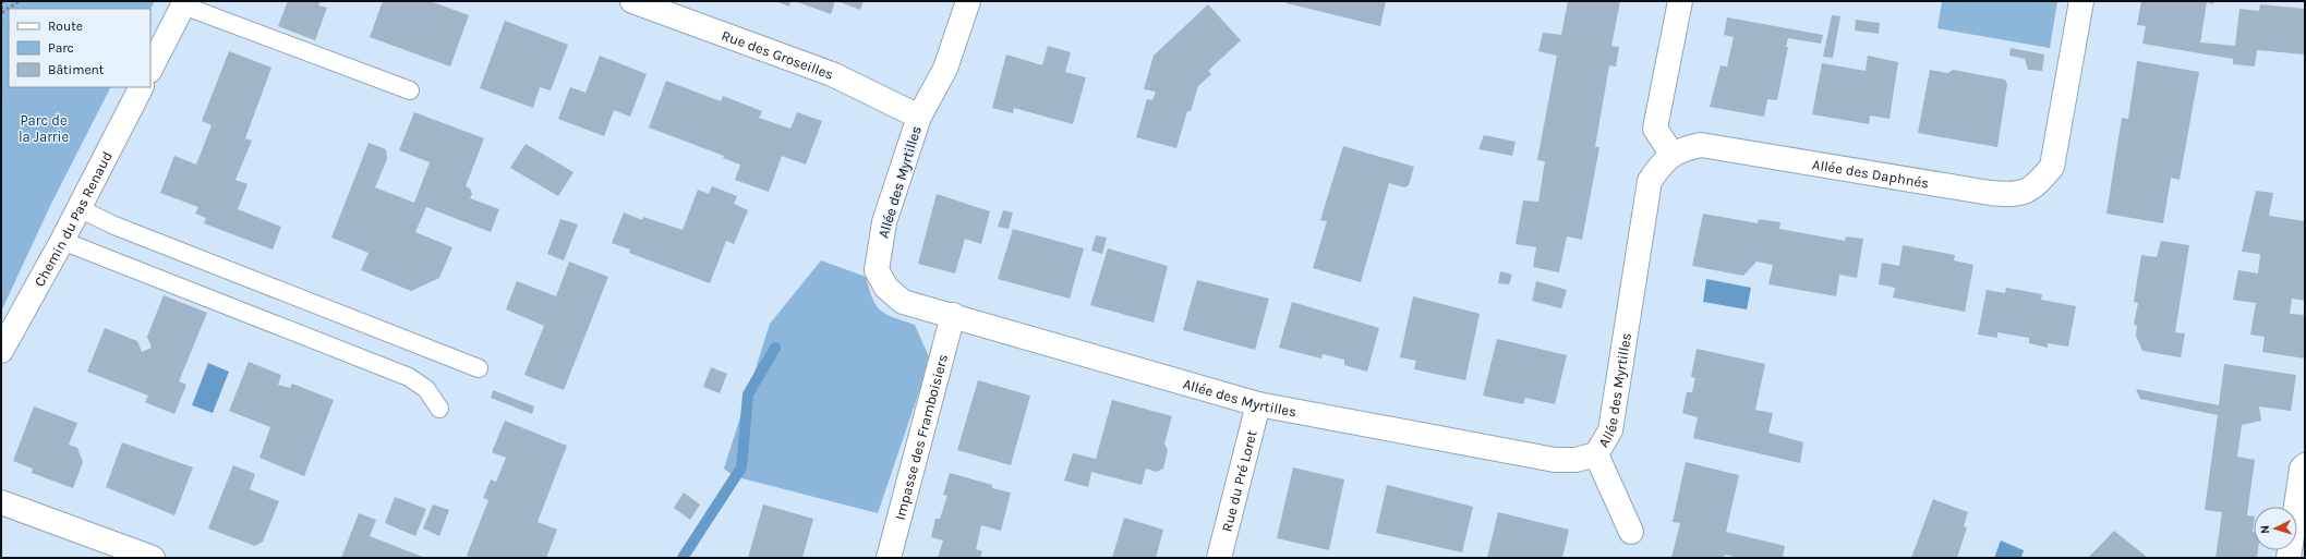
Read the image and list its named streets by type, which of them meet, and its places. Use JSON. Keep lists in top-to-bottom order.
{
  "streets": {
    "street": [
      "Rue des Groseilles",
      "Allée des Daphnés",
      "Allée des Myrtilles",
      "Chemin du Pas Renaud",
      "Impasse des Framboisiers",
      "Rue du Pré Loret"
    ]
  },
  "crossings": [
    ["Rue des Groseilles", "Allée des Myrtilles"],
    ["Allée des Daphnés", "Allée des Myrtilles"],
    ["Allée des Myrtilles", "Impasse des Framboisiers"],
    ["Allée des Myrtilles", "Rue du Pré Loret"]
  ],
  "parks": ["Parc de la Jarrie"],
  "legend": ["Route", "Parc", "Bâtiment"],
  "north": "left"
}
